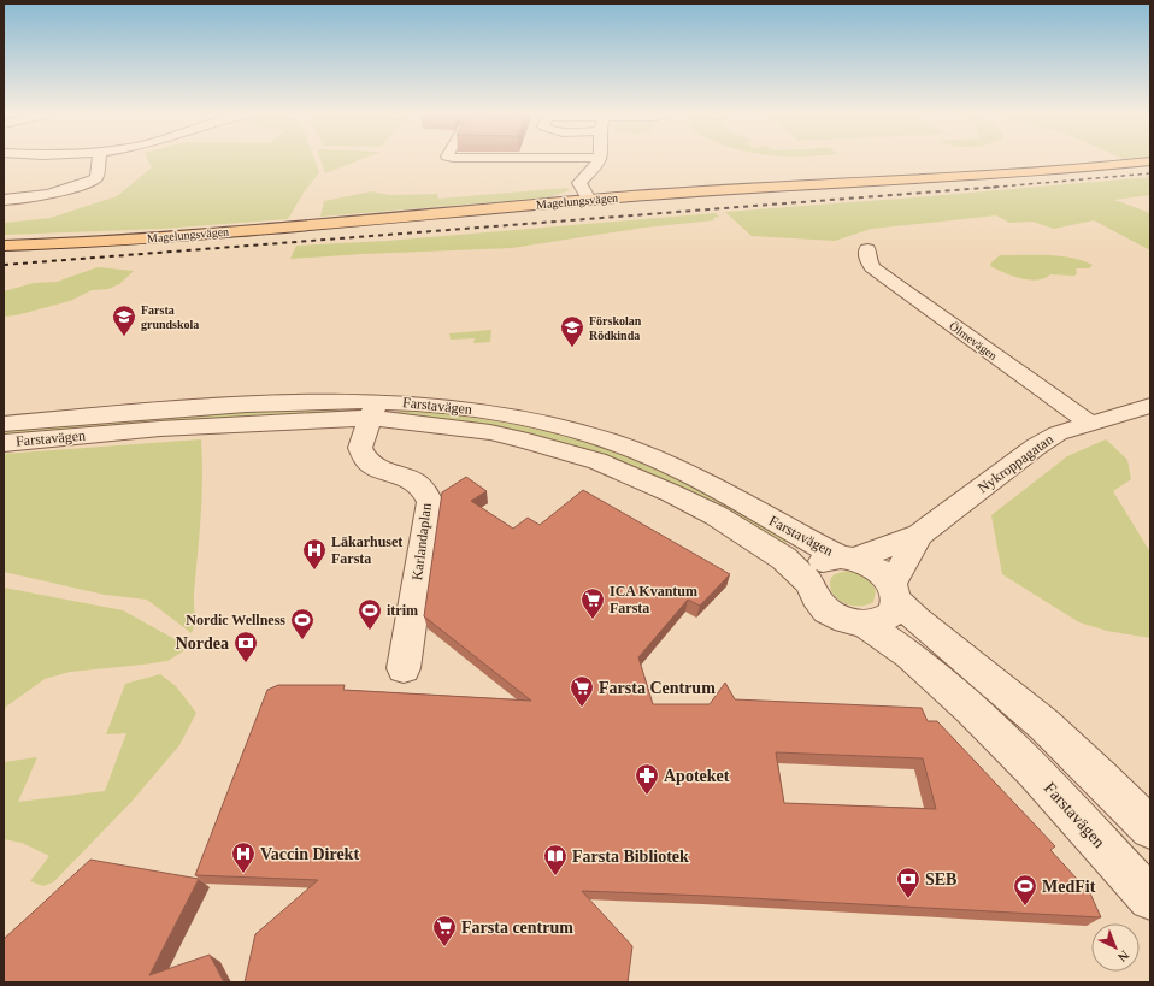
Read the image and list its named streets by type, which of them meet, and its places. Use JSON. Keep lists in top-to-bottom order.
{
  "streets": {
    "main road": ["Magelungsvägen"],
    "street": [
      "Ölmevägen",
      "Farstavägen",
      "Nykroppagatan",
      "Karlandaplan"
    ]
  },
  "crossings": [
    ["Ölmevägen", "Nykroppagatan"],
    ["Farstavägen", "Nykroppagatan"],
    ["Farstavägen", "Karlandaplan"]
  ],
  "places": {
    "school or university": ["Farsta grundskola", "Förskolan Rödkinda"],
    "hospital": ["Läkarhuset Farsta", "Vaccin Direkt"],
    "supermarket": ["ICA Kvantum Farsta", "Farsta Centrum", "Farsta centrum"],
    "sports": ["itrim", "Nordic Wellness", "MedFit"],
    "bank": ["Nordea", "SEB"],
    "pharmacy": ["Apoteket"],
    "library": ["Farsta Bibliotek"]
  },
  "north": "bottom right"
}
